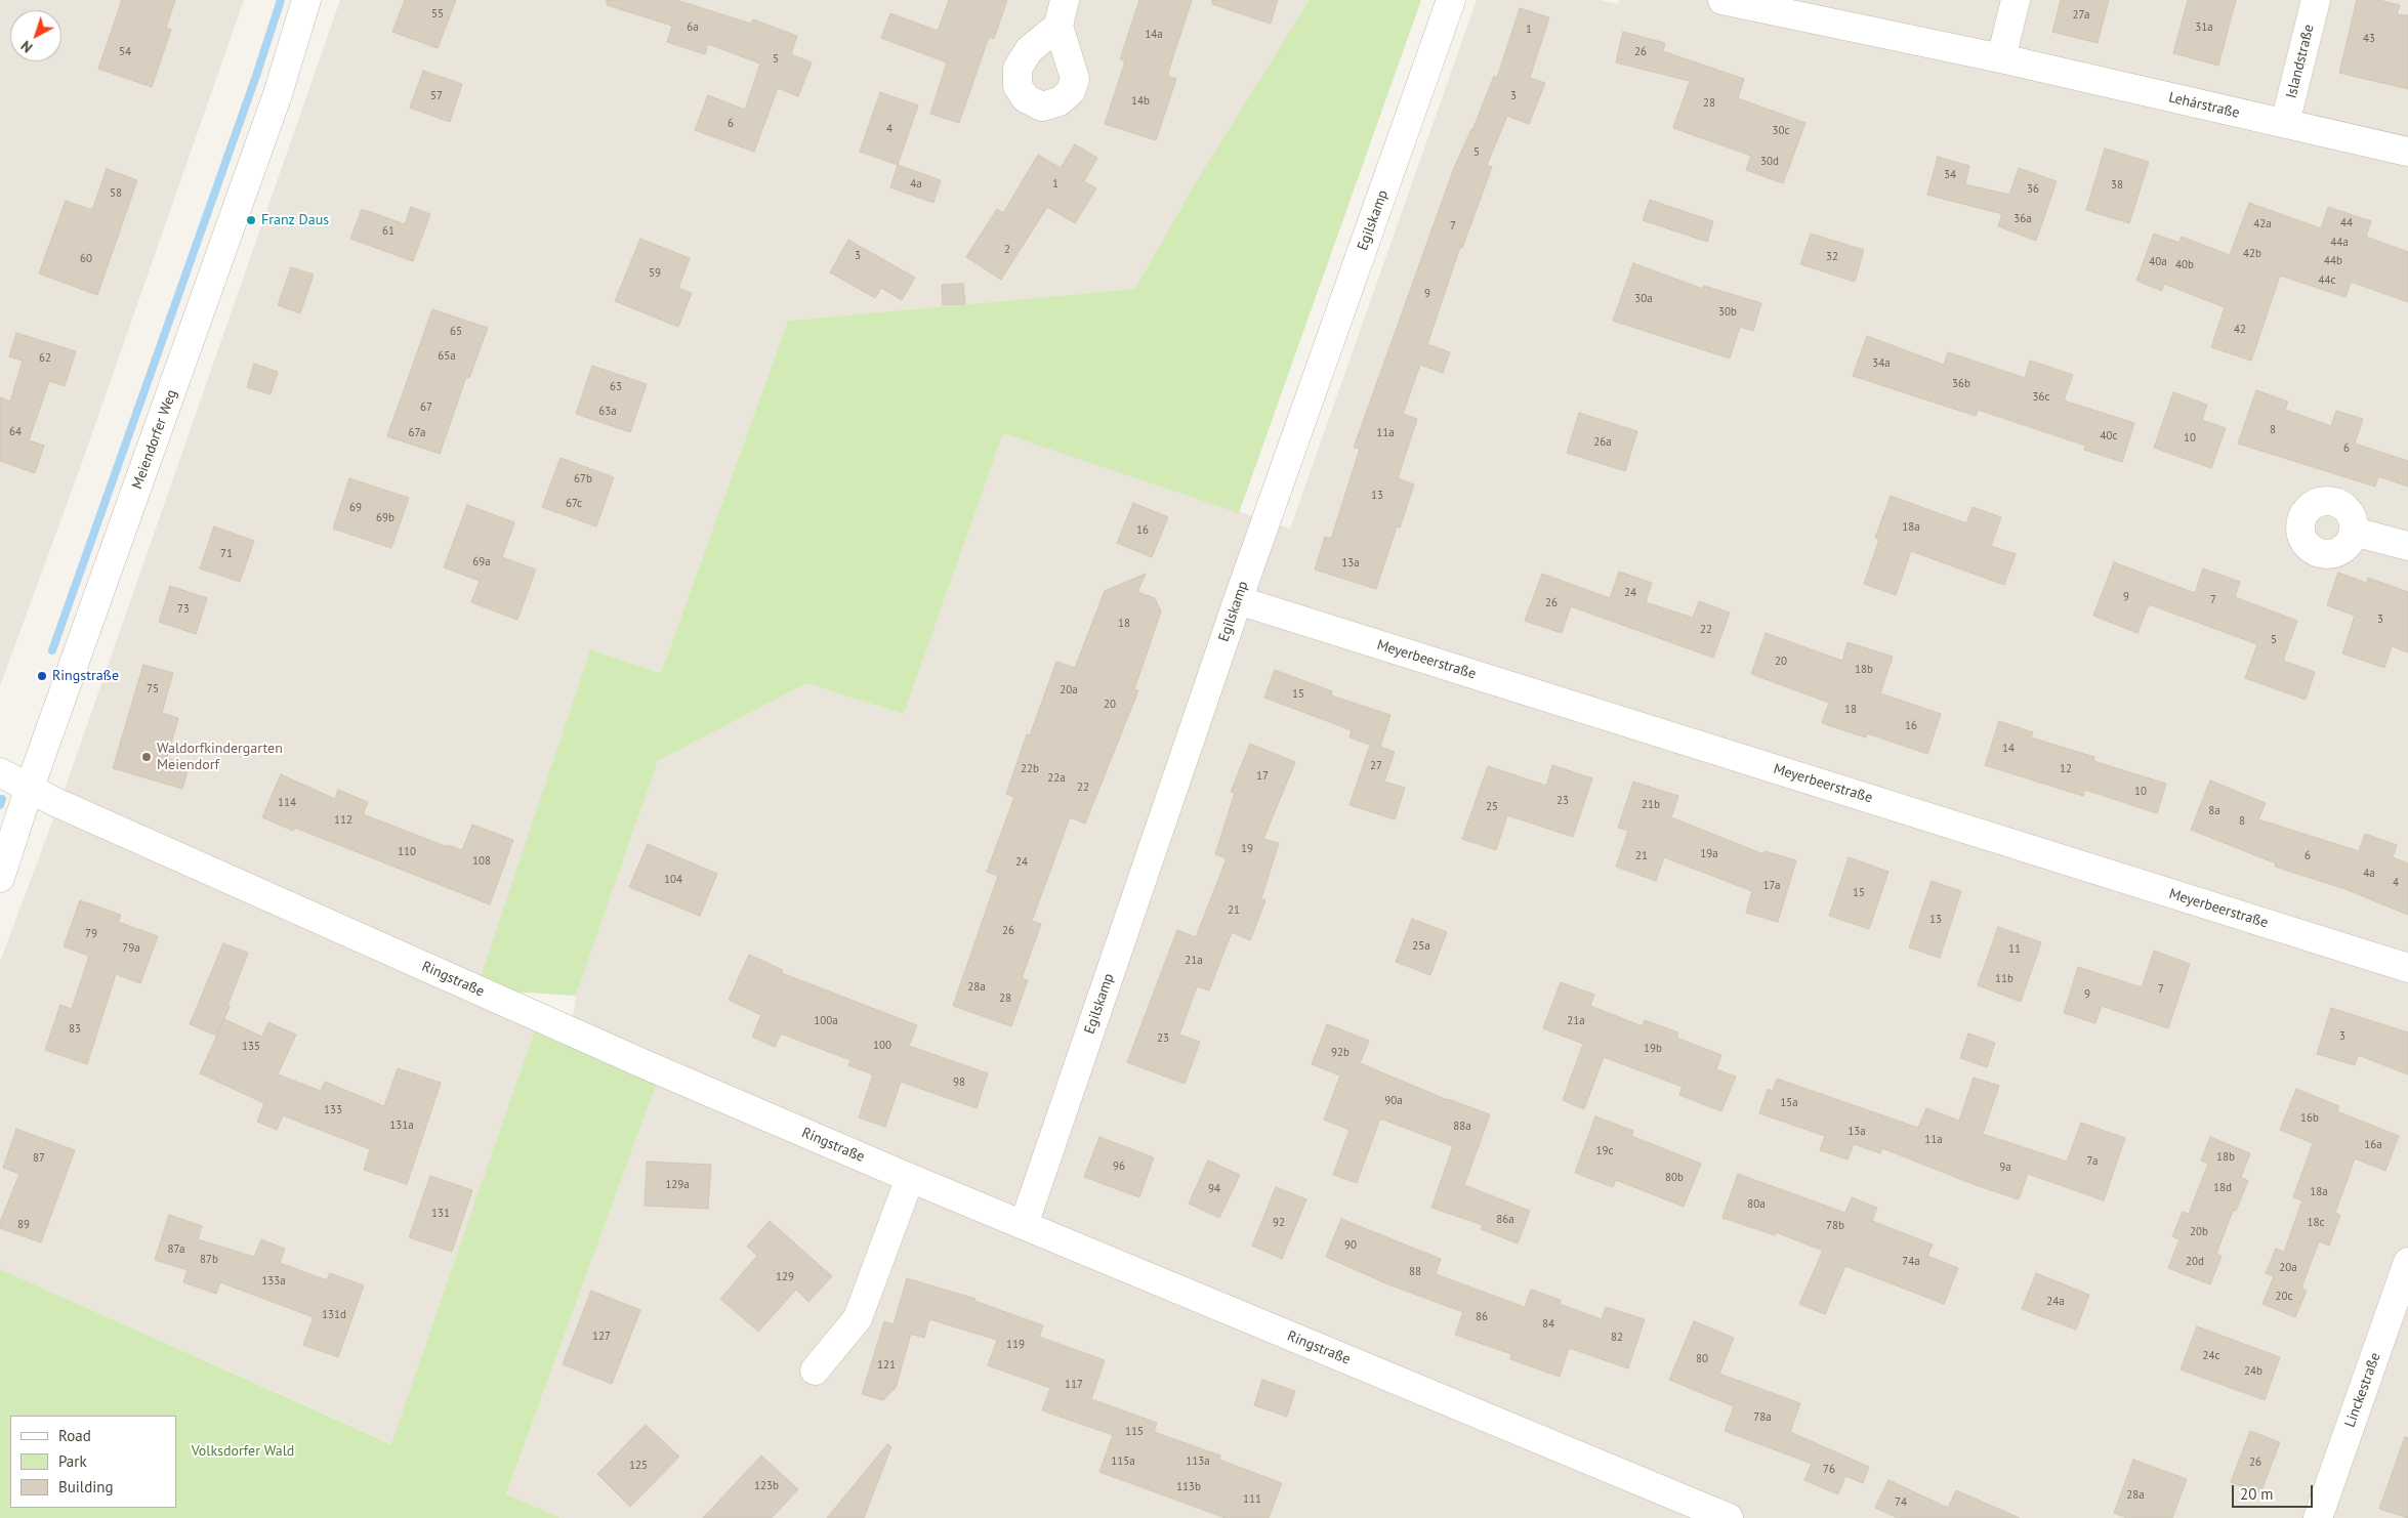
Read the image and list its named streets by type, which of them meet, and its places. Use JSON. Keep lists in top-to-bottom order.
{
  "streets": {
    "street": [
      "Islandstraße",
      "Lehárstraße",
      "Egilskamp",
      "Meiendorfer Weg",
      "Meyerbeerstraße",
      "Ringstraße",
      "Linckestraße"
    ]
  },
  "crossings": [
    ["Islandstraße", "Lehárstraße"],
    ["Egilskamp", "Meyerbeerstraße"],
    ["Egilskamp", "Ringstraße"],
    ["Meiendorfer Weg", "Ringstraße"]
  ],
  "parks": ["Volksdorfer Wald"],
  "places": ["Franz Daus", "Ringstraße", "Waldorfkindergarten Meiendorf"],
  "house_numbers": [
    "55",
    "27a",
    "6a",
    "31a",
    "1",
    "14a",
    "43",
    "54",
    "26",
    "5",
    "57",
    "3",
    "14b",
    "28",
    "6",
    "4",
    "30c",
    "5",
    "30d",
    "34",
    "4a",
    "1",
    "38",
    "36",
    "58",
    "36a",
    "44",
    "42a",
    "7",
    "61",
    "44a",
    "2",
    "42b",
    "3",
    "32",
    "60",
    "44b",
    "40a",
    "40b",
    "59",
    "44c",
    "9",
    "30a",
    "30b",
    "42",
    "65",
    "65a",
    "62",
    "34a",
    "36b",
    "63",
    "36c",
    "67",
    "63a",
    "8",
    "64",
    "67a",
    "11a",
    "40c",
    "10",
    "26a",
    "6",
    "67b",
    "13",
    "67c",
    "69",
    "69b",
    "18a",
    "16",
    "71",
    "69a",
    "13a",
    "24",
    "9",
    "7",
    "26",
    "73",
    "3",
    "18",
    "22",
    "5",
    "20",
    "18b",
    "75",
    "20a",
    "15",
    "20",
    "18",
    "16",
    "14",
    "27",
    "22b",
    "12",
    "17",
    "22a",
    "22",
    "10",
    "23",
    "114",
    "21b",
    "25",
    "8a",
    "112",
    "8",
    "19",
    "110",
    "19a",
    "21",
    "6",
    "108",
    "24",
    "4a",
    "104",
    "4",
    "17a",
    "15",
    "21",
    "13",
    "26",
    "79",
    "25a",
    "79a",
    "11",
    "21a",
    "11b",
    "28a",
    "7",
    "9",
    "28",
    "100a",
    "21a",
    "83",
    "3",
    "23",
    "100",
    "135",
    "19b",
    "92b",
    "98",
    "90a",
    "15a",
    "133",
    "16b",
    "131a",
    "88a",
    "13a",
    "11a",
    "16a",
    "19c",
    "18b",
    "87",
    "7a",
    "96",
    "9a",
    "80b",
    "129a",
    "18d",
    "94",
    "18a",
    "80a",
    "131",
    "86a",
    "92",
    "18c",
    "89",
    "78b",
    "20b",
    "90",
    "87a",
    "87b",
    "74a",
    "20d",
    "20a",
    "88",
    "129",
    "133a",
    "20c",
    "24a",
    "131d",
    "86",
    "84",
    "127",
    "82",
    "119",
    "24c",
    "80",
    "121",
    "24b",
    "117",
    "78a",
    "115",
    "115a",
    "113a",
    "26",
    "125",
    "76",
    "123b",
    "113b",
    "28a",
    "111",
    "74"
  ],
  "legend": ["Road", "Park", "Building"],
  "scale_bar": "20 m",
  "north": "bottom left"
}
